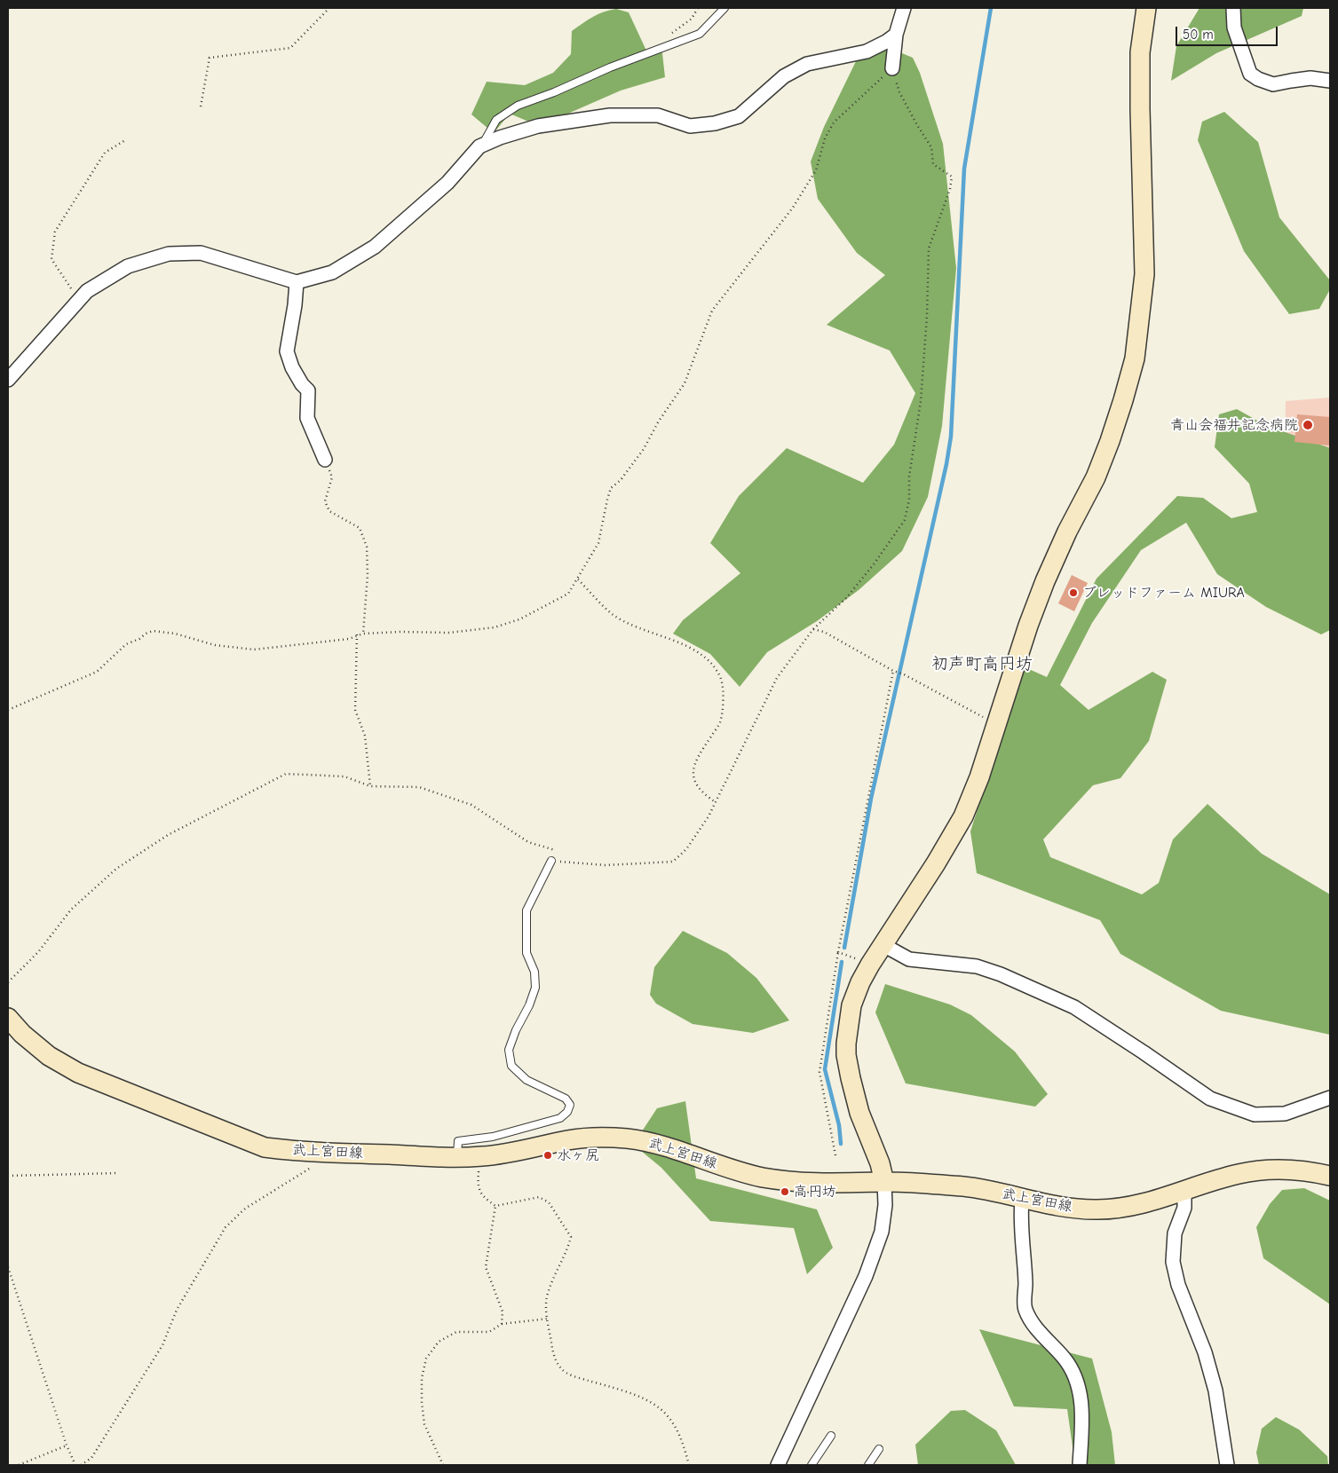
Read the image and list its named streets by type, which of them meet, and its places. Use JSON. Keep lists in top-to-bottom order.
{
  "streets": {
    "main road": ["武上宮田線"]
  },
  "districts": ["初声町高円坊"],
  "places": [
    "青山会福井記念病院",
    "ブレッドファーム MIURA",
    "水ヶ尻",
    "高円坊"
  ],
  "scale_bar": "50 m"
}
